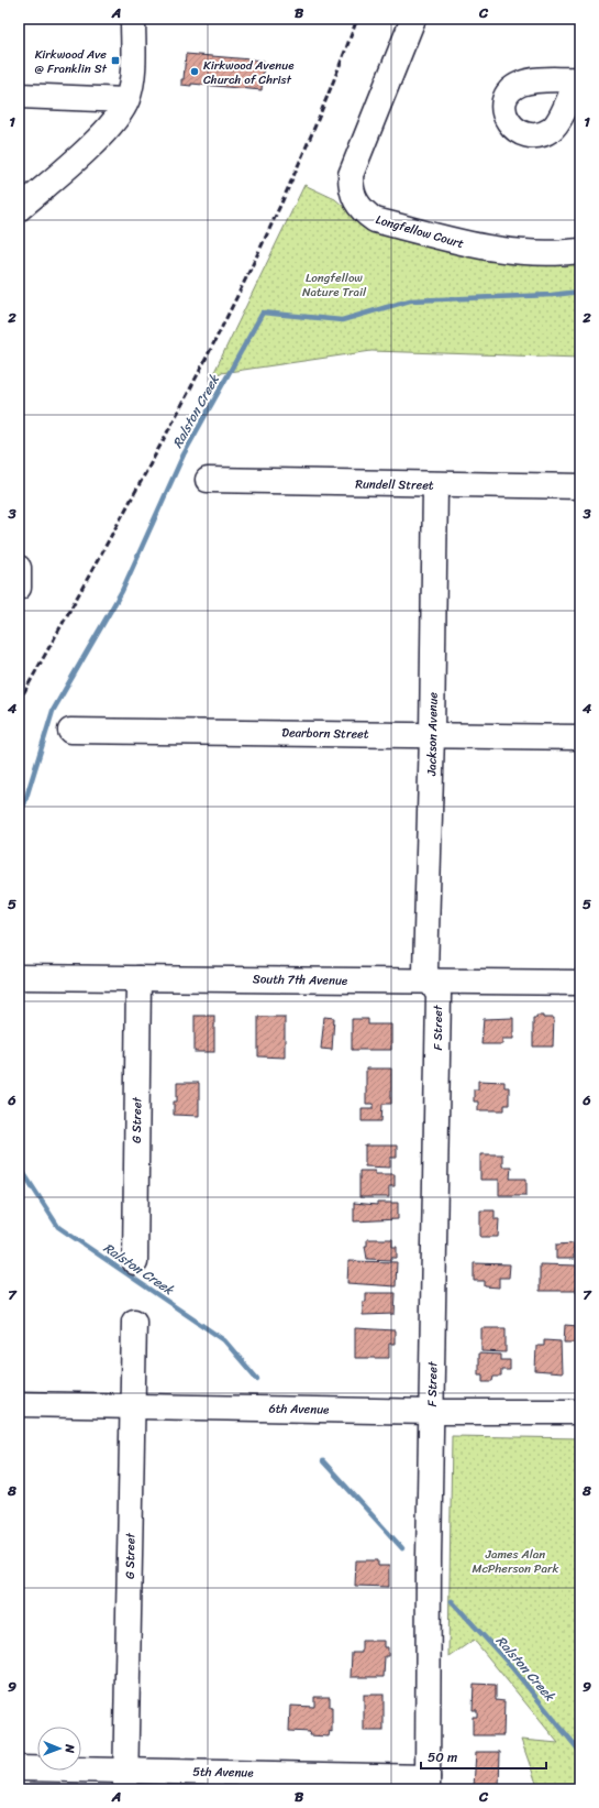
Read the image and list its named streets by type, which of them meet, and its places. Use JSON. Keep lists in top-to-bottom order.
{
  "streets": {
    "street": [
      "Longfellow Court",
      "Rundell Street",
      "Dearborn Street",
      "Jackson Avenue",
      "South 7th Avenue",
      "F Street",
      "G Street",
      "6th Avenue",
      "5th Avenue"
    ]
  },
  "crossings": [
    ["Rundell Street", "Jackson Avenue"],
    ["Dearborn Street", "Jackson Avenue"],
    ["Jackson Avenue", "South 7th Avenue"],
    ["Jackson Avenue", "F Street"],
    ["South 7th Avenue", "F Street"],
    ["South 7th Avenue", "G Street"],
    ["F Street", "6th Avenue"],
    ["F Street", "5th Avenue"],
    ["G Street", "6th Avenue"],
    ["G Street", "5th Avenue"]
  ],
  "water": ["Ralston Creek"],
  "parks": ["Longfellow Nature Trail", "James Alan McPherson Park"],
  "places": {
    "transit": ["Kirkwood Ave @ Franklin St"],
    "other": ["Kirkwood Avenue Church of Christ"]
  },
  "scale_bar": "50 m",
  "north": "right",
  "grid": {
    "columns": ["A", "B", "C"],
    "rows": [
      "1",
      "2",
      "3",
      "4",
      "5",
      "6",
      "7",
      "8",
      "9"
    ]
  }
}
